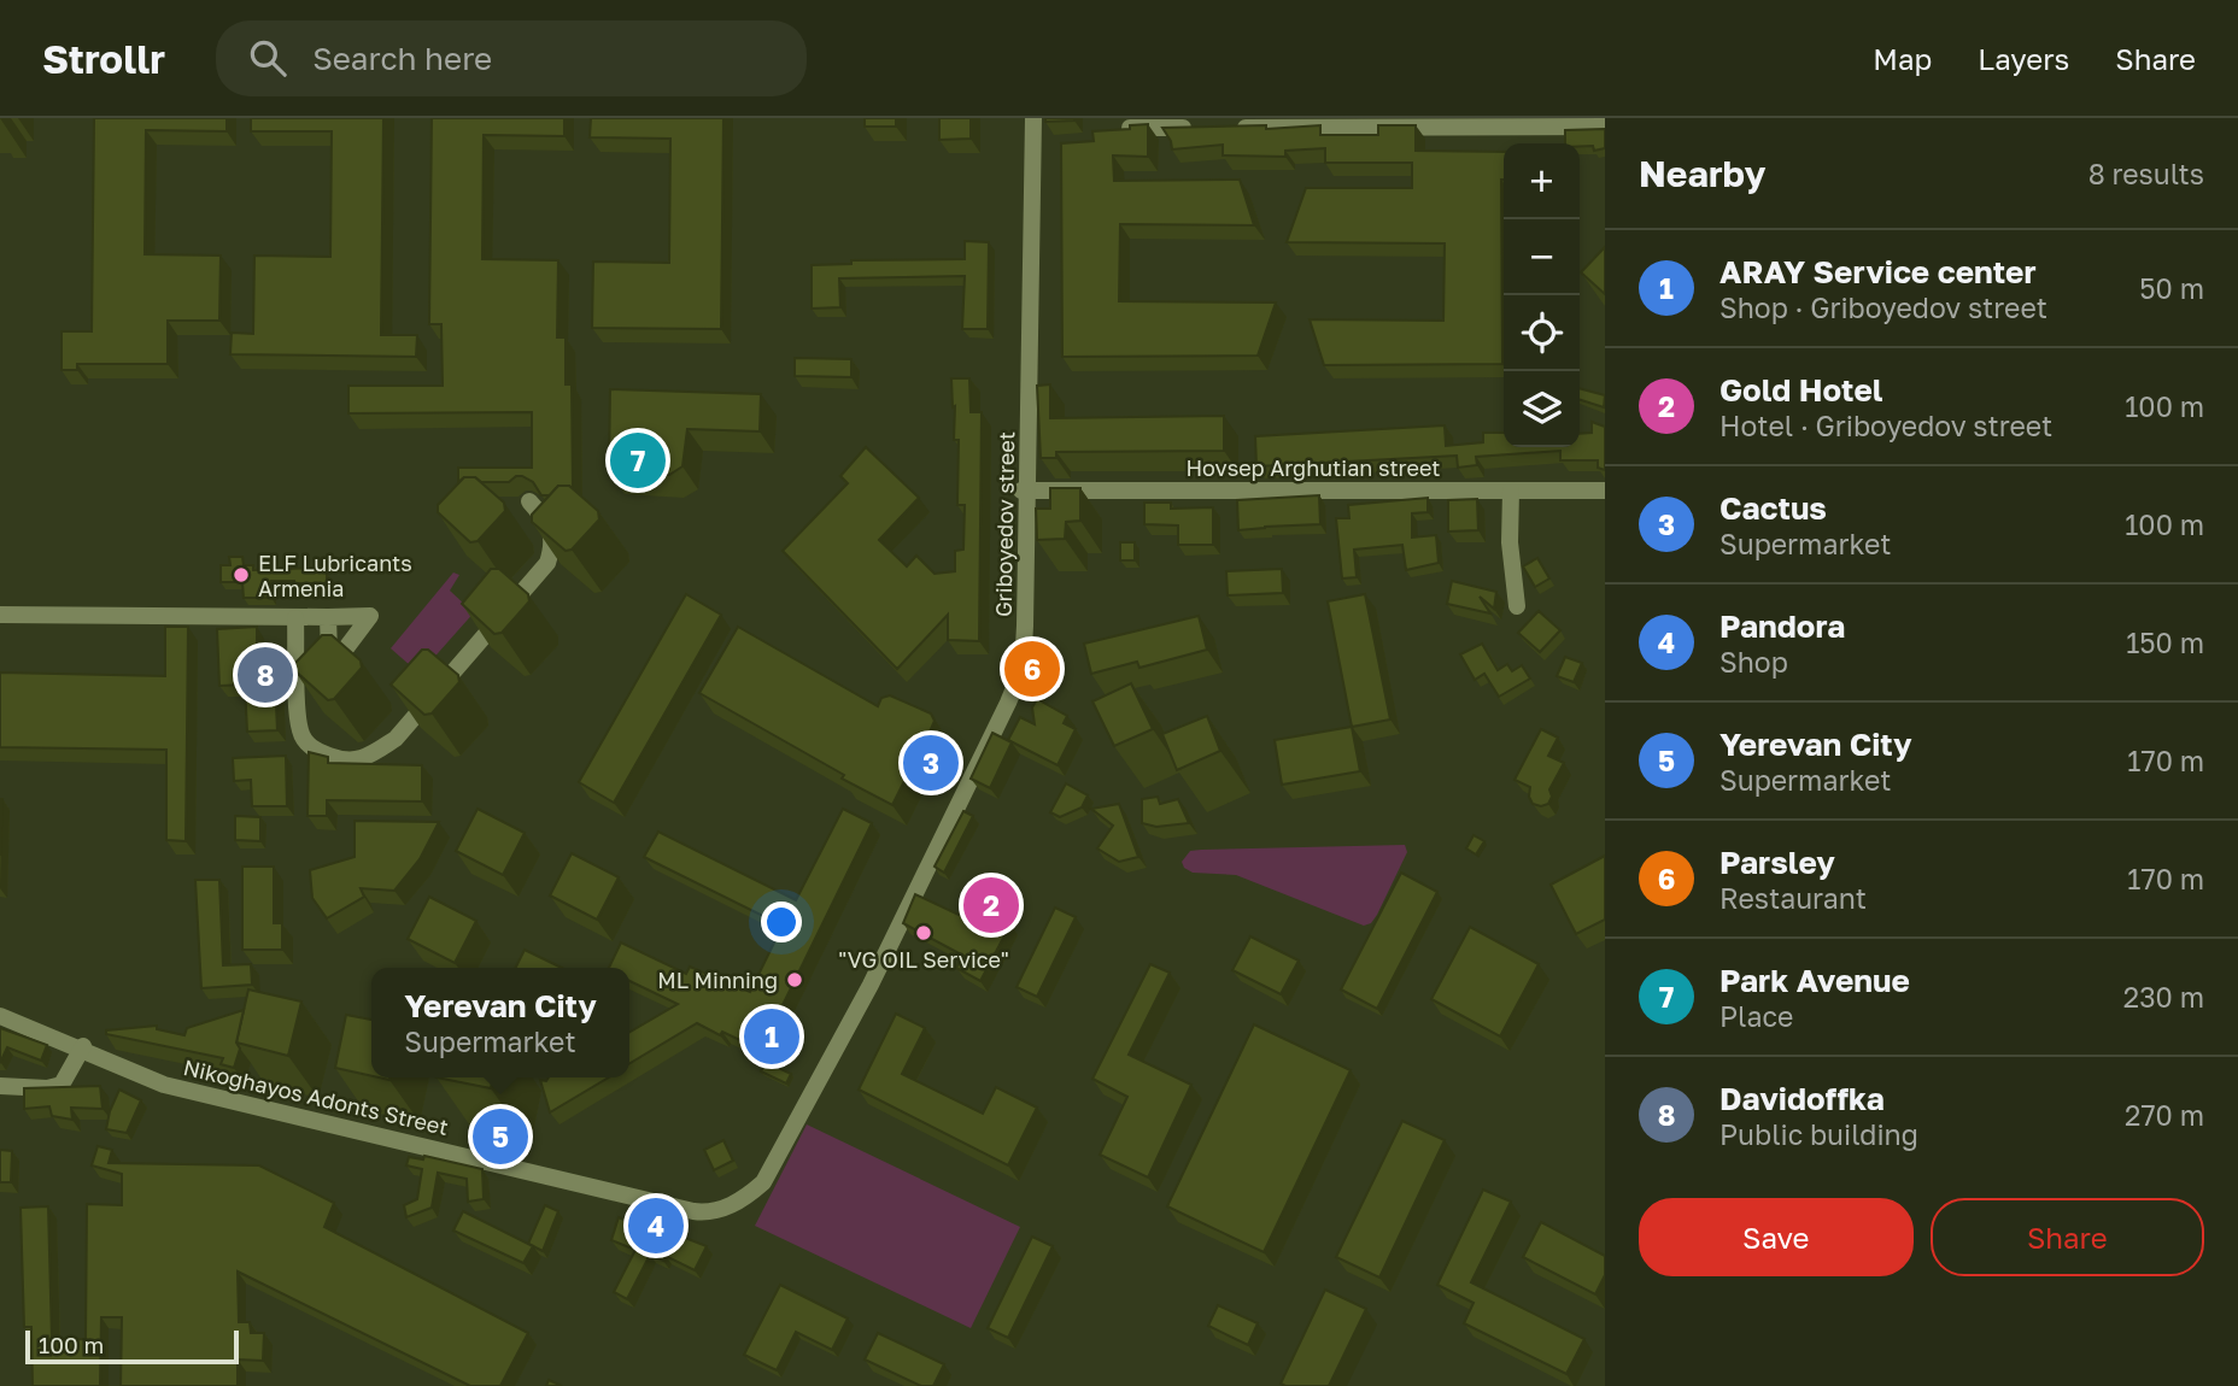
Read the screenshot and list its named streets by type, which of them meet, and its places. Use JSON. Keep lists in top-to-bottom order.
{
  "streets": {
    "street": ["Hovsep Arghutian street", "Griboyedov street", "Nikoghayos Adonts Street"]
  },
  "crossings": [
    ["Hovsep Arghutian street", "Griboyedov street"],
    ["Griboyedov street", "Nikoghayos Adonts Street"]
  ],
  "places": ["ELF Lubricants Armenia", "\"VG OIL Service\"", "ML Minning"],
  "scale_bar": "100 m",
  "page": {
    "header": "Strollr",
    "search": "Search here",
    "nav": ["Map", "Layers", "Share"],
    "heading": ["Nearby", "8 results"],
    "map_buttons": ["+", "−"],
    "list": [
      {
        "mark": "1",
        "name": "ARAY Service center",
        "note": "Shop · Griboyedov street",
        "value": "50 m"
      },
      {
        "mark": "2",
        "name": "Gold Hotel",
        "note": "Hotel · Griboyedov street",
        "value": "100 m"
      },
      {
        "mark": "3",
        "name": "Cactus",
        "note": "Supermarket",
        "value": "100 m"
      },
      {
        "mark": "4",
        "name": "Pandora",
        "note": "Shop",
        "value": "150 m"
      },
      {
        "mark": "5",
        "name": "Yerevan City",
        "note": "Supermarket",
        "value": "170 m"
      },
      {
        "mark": "6",
        "name": "Parsley",
        "note": "Restaurant",
        "value": "170 m"
      },
      {
        "mark": "7",
        "name": "Park Avenue",
        "note": "Place",
        "value": "230 m"
      },
      {
        "mark": "8",
        "name": "Davidoffka",
        "note": "Public building",
        "value": "270 m"
      }
    ],
    "pins": [
      "7",
      "6",
      "8",
      "3",
      "2",
      "1",
      "5",
      "4"
    ],
    "popup": ["Yerevan City", "Supermarket"],
    "buttons": ["Save", "Share"],
    "scale": "100 m"
  }
}
